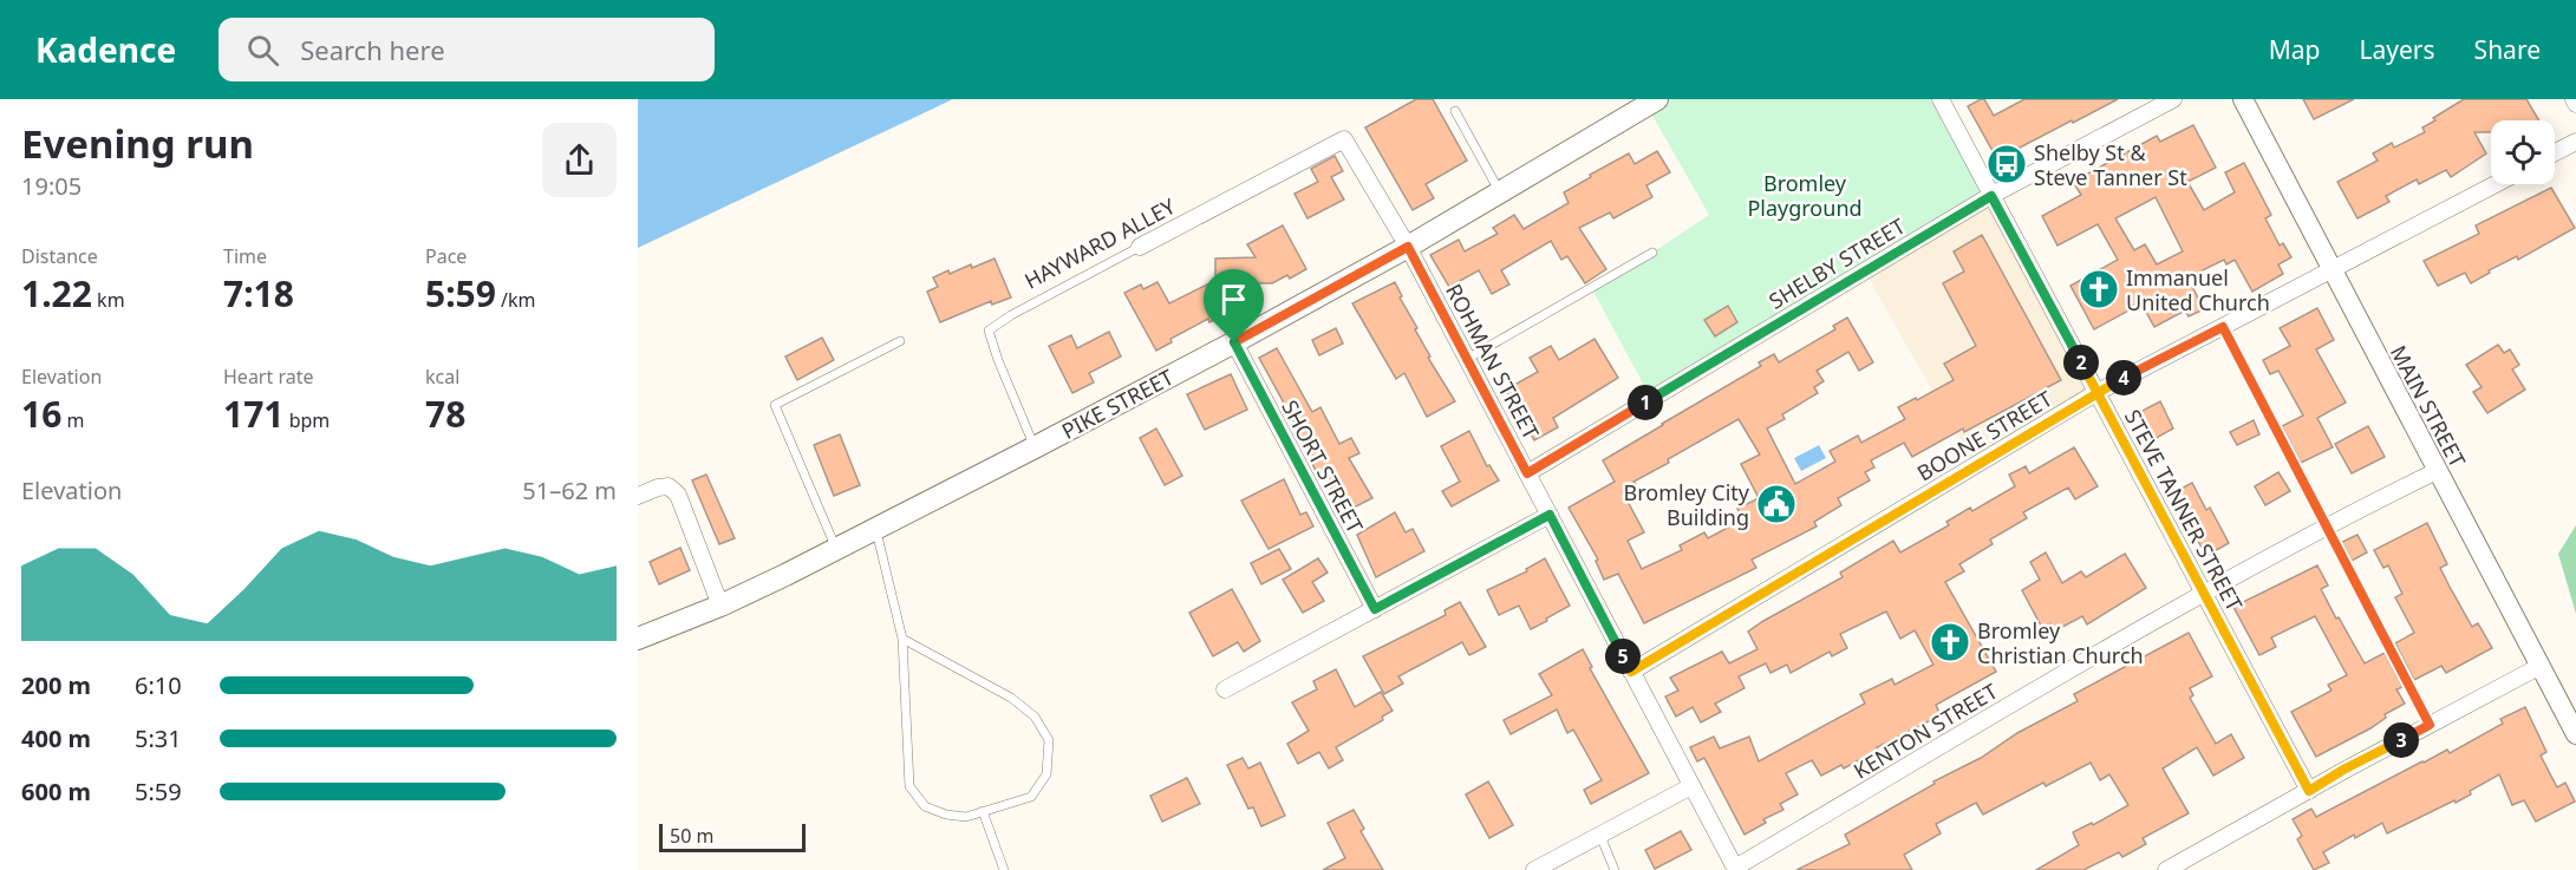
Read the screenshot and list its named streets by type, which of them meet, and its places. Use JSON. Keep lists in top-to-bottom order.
{
  "streets": {
    "main road": ["PIKE STREET"],
    "street": [
      "HAYWARD ALLEY",
      "SHELBY STREET",
      "ROHMAN STREET",
      "MAIN STREET",
      "BOONE STREET",
      "SHORT STREET",
      "STEVE TANNER STREET",
      "KENTON STREET"
    ]
  },
  "crossings": [
    ["HAYWARD ALLEY", "ROHMAN STREET"],
    ["HAYWARD ALLEY", "PIKE STREET"],
    ["SHELBY STREET", "ROHMAN STREET"],
    ["SHELBY STREET", "STEVE TANNER STREET"],
    ["ROHMAN STREET", "PIKE STREET"],
    ["ROHMAN STREET", "BOONE STREET"],
    ["ROHMAN STREET", "KENTON STREET"],
    ["PIKE STREET", "SHORT STREET"],
    ["MAIN STREET", "BOONE STREET"],
    ["MAIN STREET", "KENTON STREET"],
    ["BOONE STREET", "STEVE TANNER STREET"],
    ["STEVE TANNER STREET", "KENTON STREET"]
  ],
  "parks": ["Bromley Playground"],
  "places": {
    "bus stop": ["Shelby St & Steve Tanner St"],
    "church": ["Immanuel United Church", "Bromley Christian Church"],
    "public building": ["Bromley City Building"]
  },
  "scale_bar": "50 m",
  "page": {
    "header": "Kadence",
    "search": "Search here",
    "nav": ["Map", "Layers", "Share"],
    "heading": ["Evening run", "19:05"],
    "stats": [
      ["Distance", "1.22 km"],
      ["Time", "7:18"],
      ["Pace", "5:59 /km"],
      ["Elevation", "16 m"],
      ["Heart rate", "171 bpm"],
      ["kcal", "78"]
    ],
    "pins": [
      "2",
      "4",
      "1",
      "5",
      "3"
    ],
    "chart": ["Elevation", "51–62 m"],
    "list": [
      {
        "name": "200 m",
        "note": "6:10"
      },
      {
        "name": "400 m",
        "note": "5:31"
      },
      {
        "name": "600 m",
        "note": "5:59"
      }
    ],
    "scale": "50 m"
  }
}
